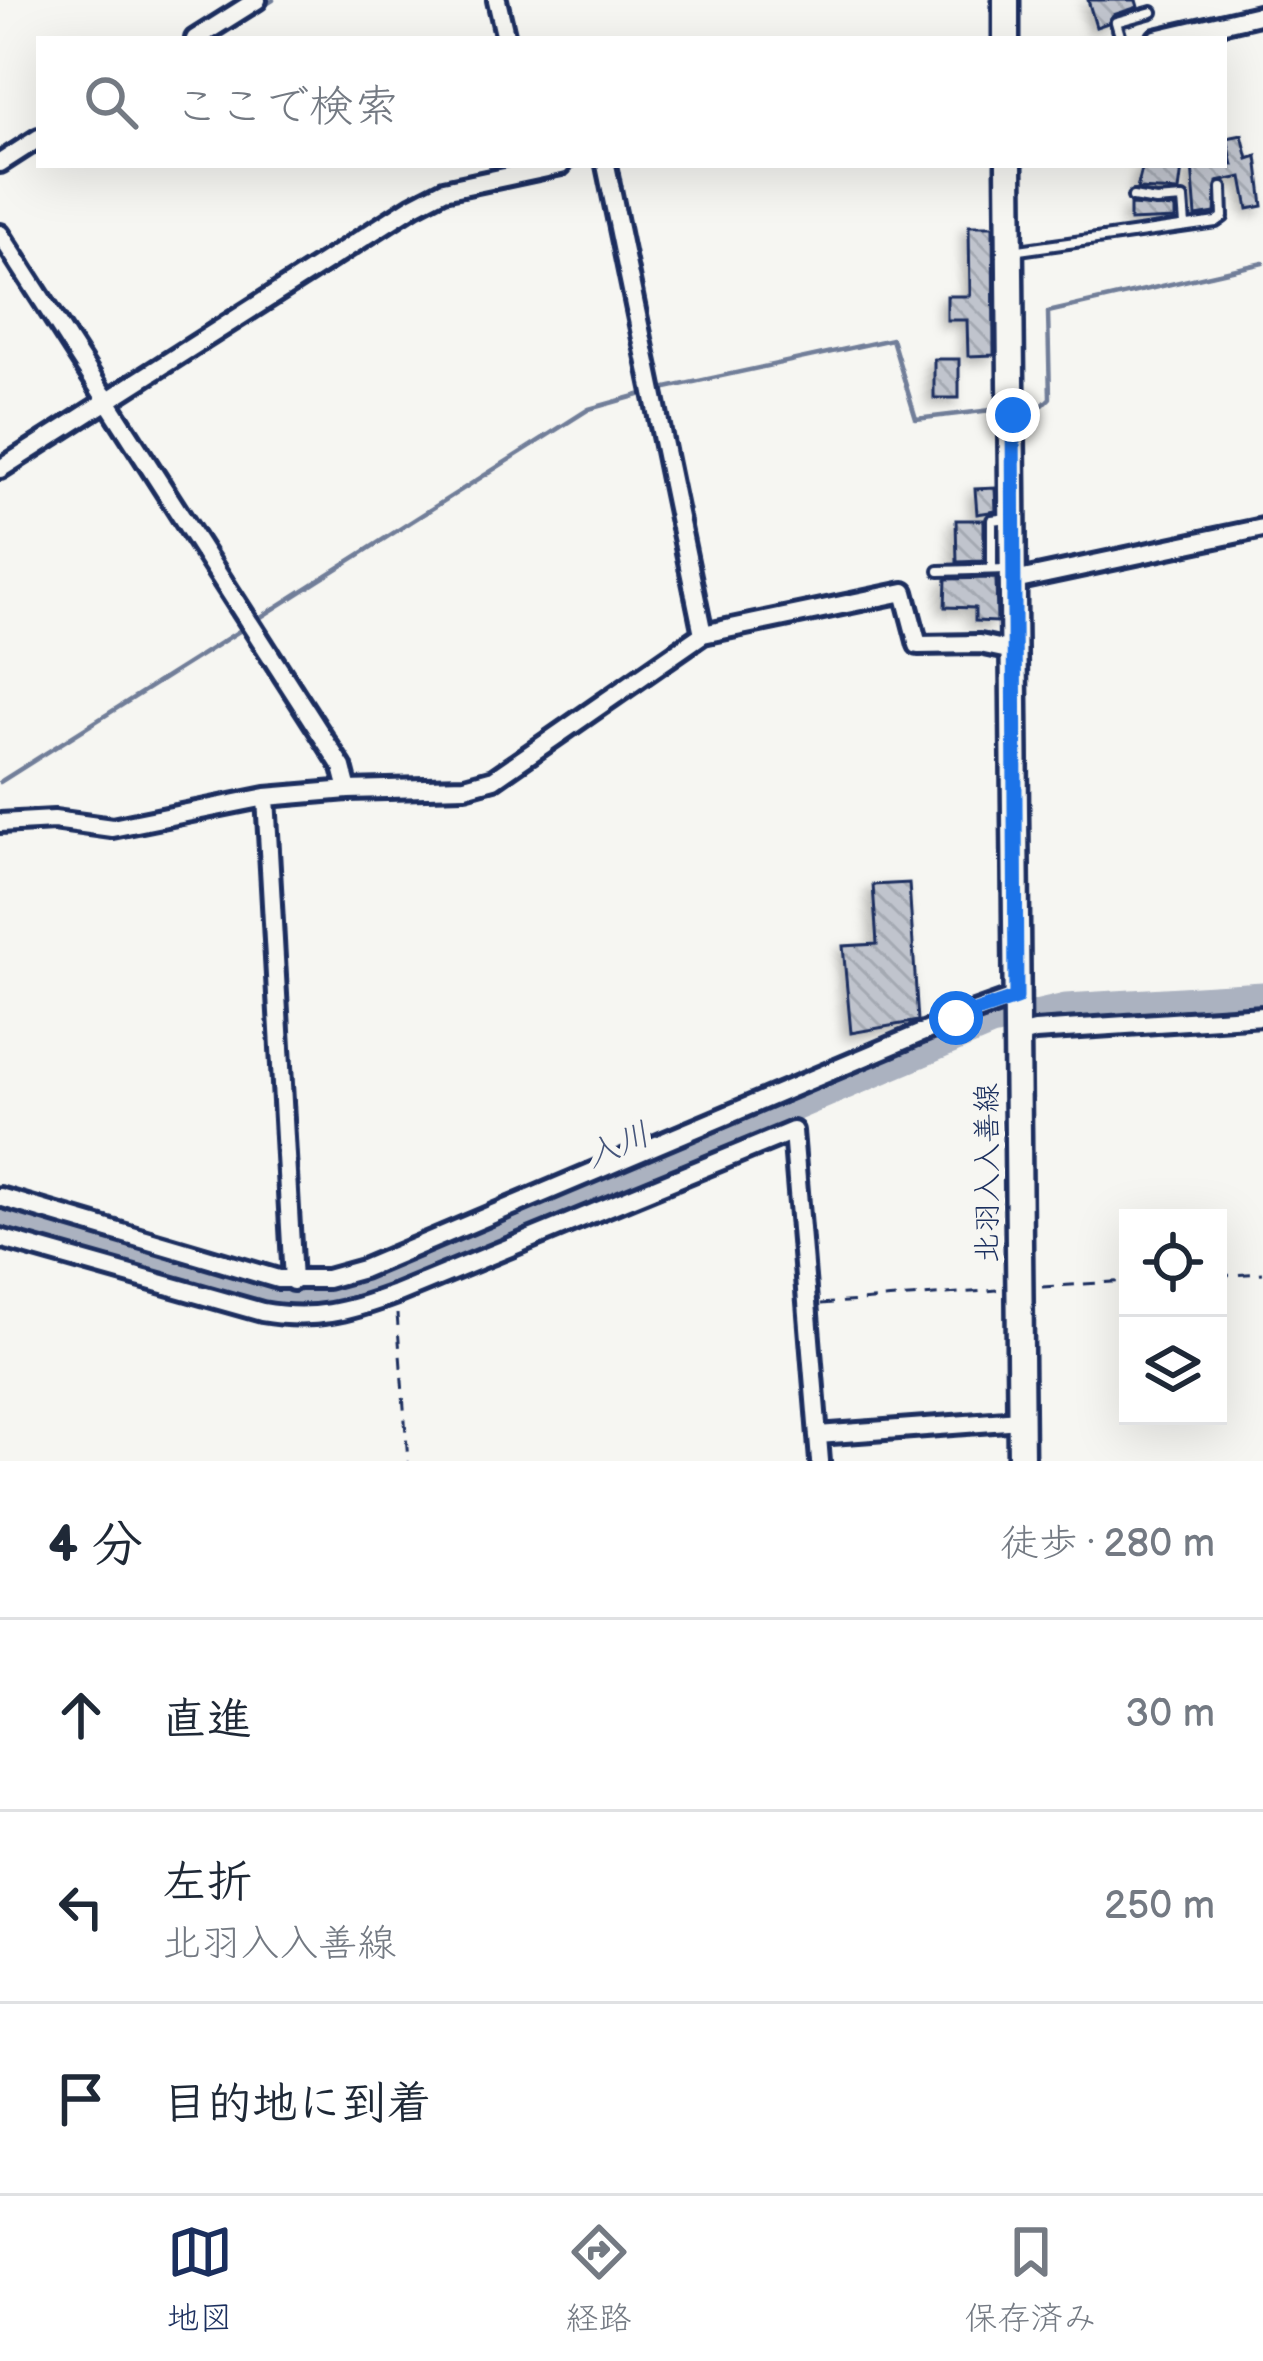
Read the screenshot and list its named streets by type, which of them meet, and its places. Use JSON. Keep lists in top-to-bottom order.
{
  "streets": {
    "main road": ["北羽入入善線"]
  },
  "water": ["入川"],
  "page": {
    "search": "ここで検索",
    "heading": ["4 分", "徒歩 · 280 m"],
    "list": [
      ["直進", "30 m"],
      ["左折", "北羽入入善線", "250 m"],
      "目的地に到着"
    ],
    "nav": ["地図", "経路", "保存済み"]
  }
}
